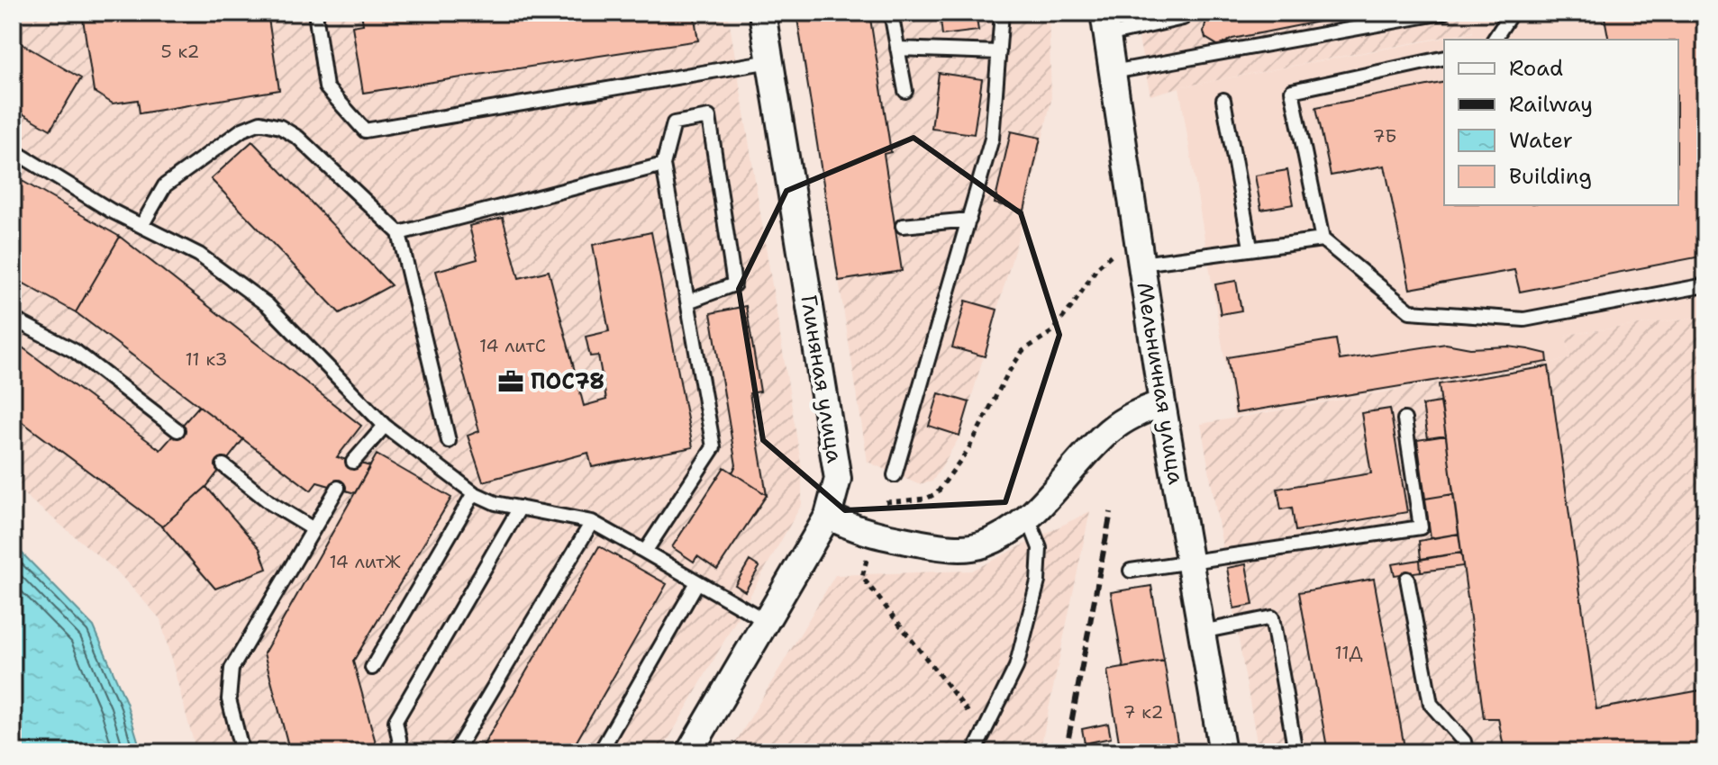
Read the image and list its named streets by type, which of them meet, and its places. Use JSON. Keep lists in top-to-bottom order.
{
  "streets": {
    "street": ["Глиняная улица", "Мельничная улица"]
  },
  "places": {
    "office": ["ПОС78"]
  },
  "house_numbers": [
    "5 к2",
    "7Б",
    "14 литС",
    "11 к3",
    "14 литЖ",
    "11Д",
    "7 к2"
  ],
  "legend": [
    "Road",
    "Railway",
    "Water",
    "Building"
  ]
}
